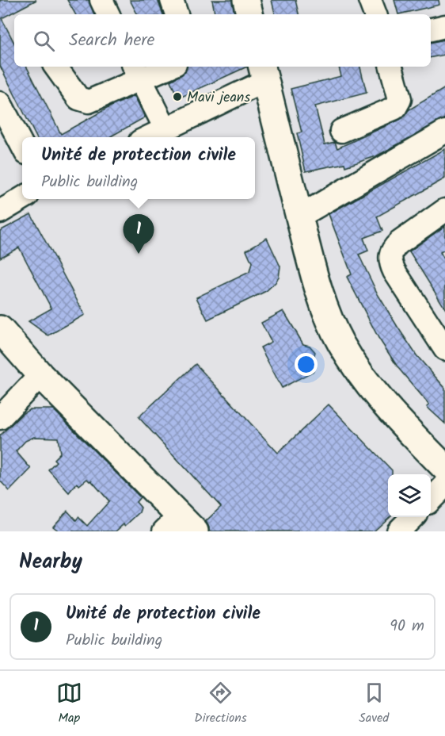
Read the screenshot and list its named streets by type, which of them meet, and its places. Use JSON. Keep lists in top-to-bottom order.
{
  "places": ["Mavi jeans"],
  "page": {
    "search": "Search here",
    "popup": ["Unité de protection civile", "Public building"],
    "pins": "1",
    "heading": "Nearby",
    "list": [
      {
        "mark": "1",
        "name": "Unité de protection civile",
        "note": "Public building",
        "value": "90 m"
      }
    ],
    "nav": ["Map", "Directions", "Saved"]
  }
}
